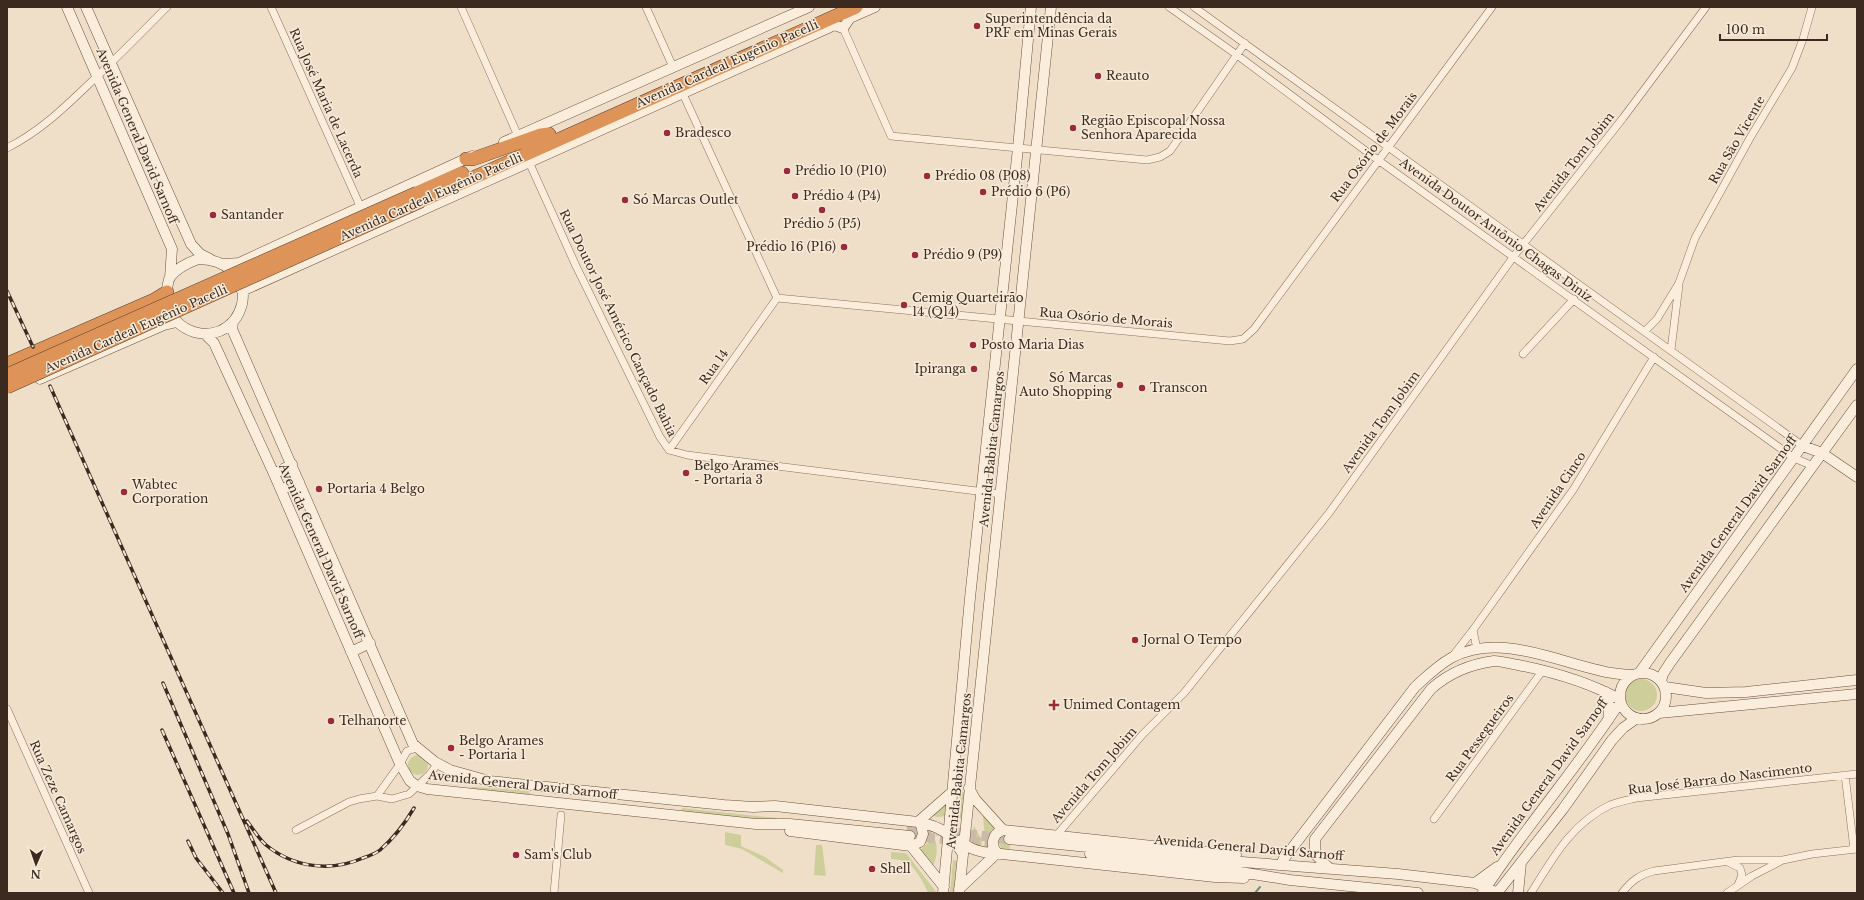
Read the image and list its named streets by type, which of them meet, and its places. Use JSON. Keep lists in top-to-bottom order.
{
  "streets": {
    "highway": ["Avenida Cardeal Eugênio Pacelli"],
    "main road": ["Avenida General David Sarnoff", "Avenida Babita Camargos"],
    "street": [
      "Rua José Maria de Lacerda",
      "Rua São Vicente",
      "Rua Osório de Morais",
      "Avenida Tom Jobim",
      "Avenida Doutor Antônio Chagas Diniz",
      "Rua Doutor José Américo Cançado Bahia",
      "Rua 14",
      "Avenida Cinco",
      "Rua Pessegueiros",
      "Rua José Barra do Nascimento",
      "Rua Zeze Camargos"
    ]
  },
  "crossings": [
    ["Avenida Cardeal Eugênio Pacelli", "Rua José Maria de Lacerda"],
    ["Avenida Cardeal Eugênio Pacelli", "Avenida General David Sarnoff"],
    ["Avenida Cardeal Eugênio Pacelli", "Rua Doutor José Américo Cançado Bahia"],
    ["Avenida General David Sarnoff", "Avenida Doutor Antônio Chagas Diniz"],
    ["Avenida General David Sarnoff", "Avenida Babita Camargos"],
    ["Rua São Vicente", "Avenida Doutor Antônio Chagas Diniz"],
    ["Rua Osório de Morais", "Avenida Doutor Antônio Chagas Diniz"],
    ["Rua Osório de Morais", "Rua 14"],
    ["Rua Osório de Morais", "Avenida Babita Camargos"],
    ["Avenida Tom Jobim", "Avenida Doutor Antônio Chagas Diniz"],
    ["Avenida Doutor Antônio Chagas Diniz", "Avenida Cinco"],
    ["Rua Doutor José Américo Cançado Bahia", "Rua 14"],
    ["Rua Doutor José Américo Cançado Bahia", "Avenida Babita Camargos"]
  ],
  "places": {
    "other": [
      "Superintendência da PRF em Minas Gerais",
      "Reauto",
      "Região Episcopal Nossa Senhora Aparecida",
      "Bradesco",
      "Prédio 10 (P10)",
      "Prédio 08 (P08)",
      "Prédio 6 (P6)",
      "Prédio 4 (P4)",
      "Só Marcas Outlet",
      "Prédio 5 (P5)",
      "Santander",
      "Prédio 16 (P16)",
      "Prédio 9 (P9)",
      "Cemig Quarteirão 14 (Q14)",
      "Posto Maria Dias",
      "Ipiranga",
      "Só Marcas Auto Shopping",
      "Transcon",
      "Belgo Arames - Portaria 3",
      "Portaria 4 Belgo",
      "Wabtec Corporation",
      "Jornal O Tempo",
      "Telhanorte",
      "Belgo Arames - Portaria 1",
      "Sam's Club",
      "Shell"
    ],
    "health": ["Unimed Contagem"]
  },
  "scale_bar": "100 m",
  "north": "bottom"
}
